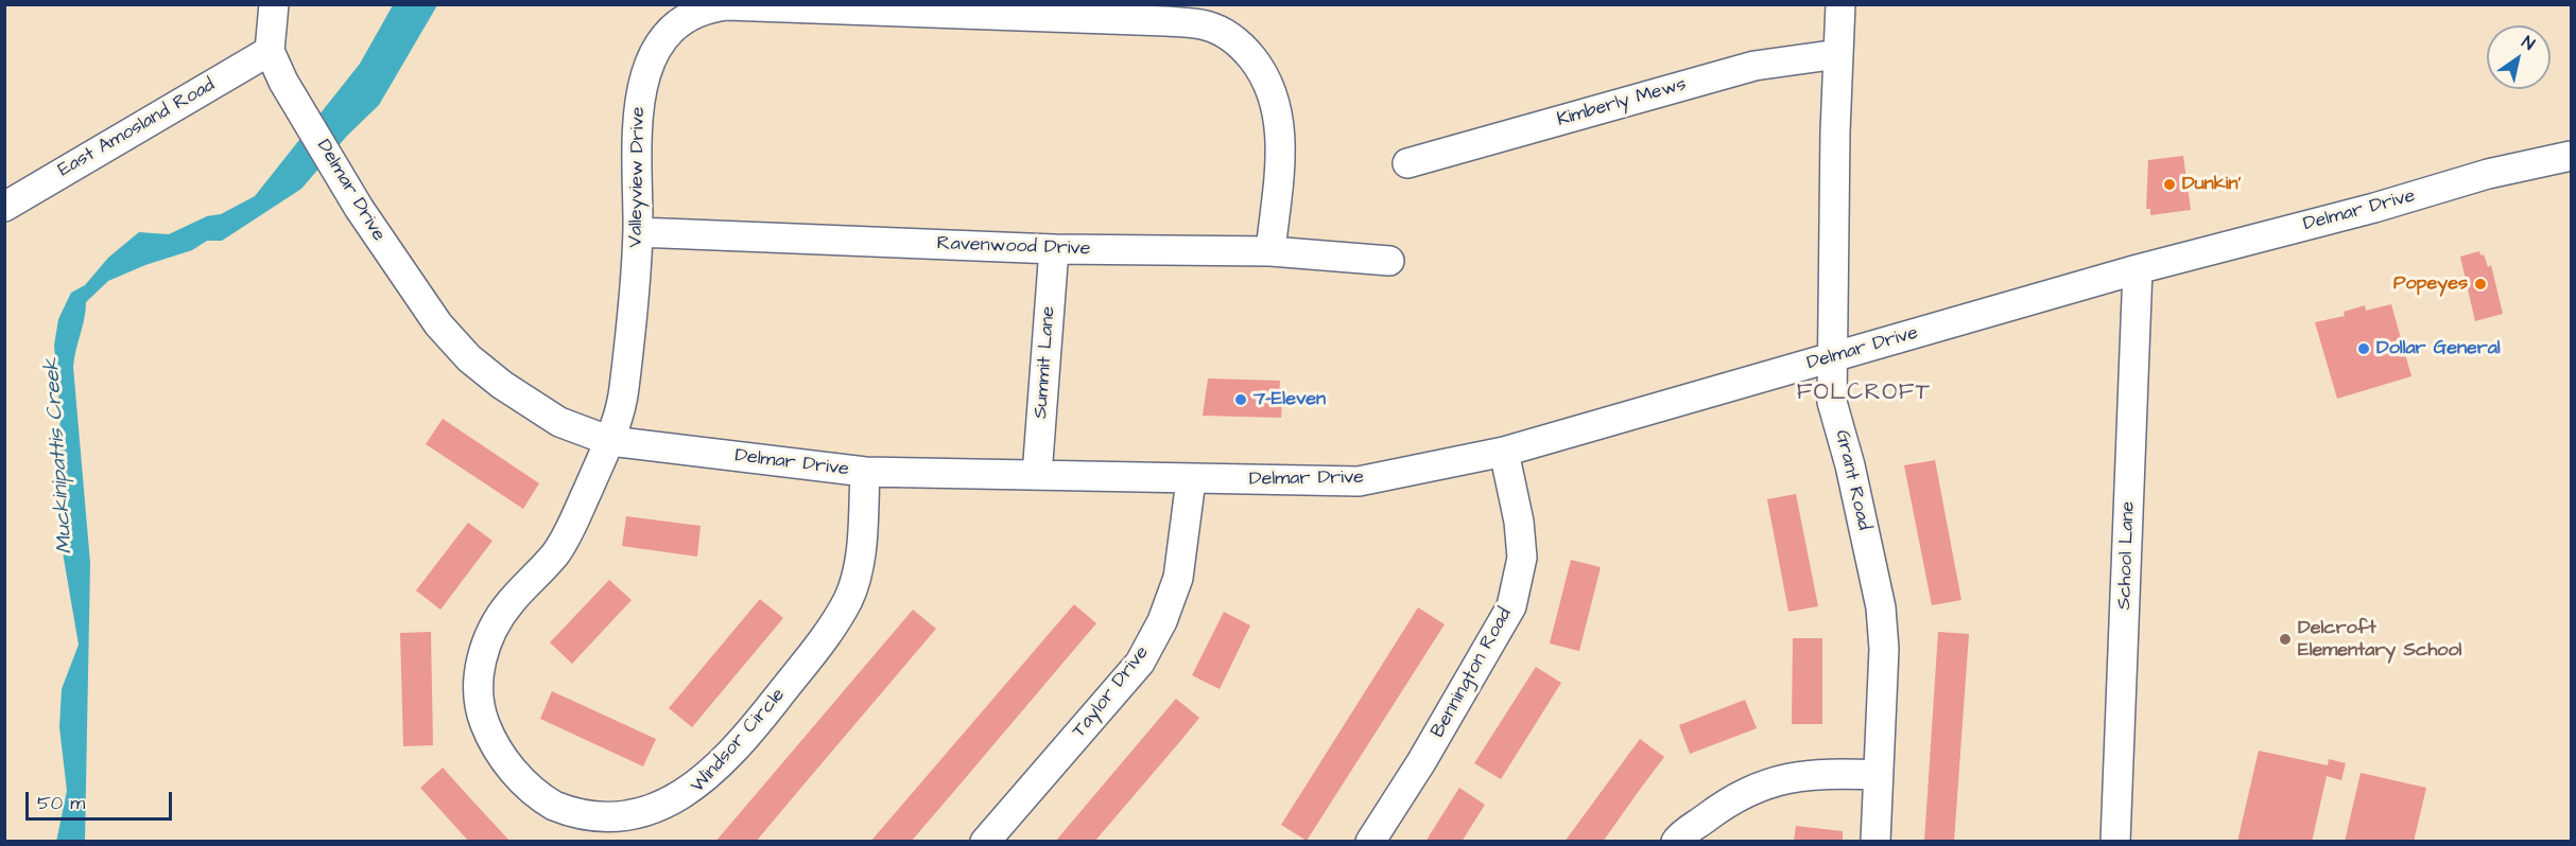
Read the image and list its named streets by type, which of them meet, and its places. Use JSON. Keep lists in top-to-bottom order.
{
  "streets": {
    "street": [
      "Kimberly Mews",
      "East Amosland Road",
      "Valleyview Drive",
      "Delmar Drive",
      "Ravenwood Drive",
      "Summit Lane",
      "Grant Road",
      "School Lane",
      "Bennington Road",
      "Taylor Drive",
      "Windsor Circle"
    ]
  },
  "crossings": [
    ["Kimberly Mews", "Grant Road"],
    ["East Amosland Road", "Delmar Drive"],
    ["Valleyview Drive", "Delmar Drive"],
    ["Valleyview Drive", "Ravenwood Drive"],
    ["Valleyview Drive", "Windsor Circle"],
    ["Delmar Drive", "Summit Lane"],
    ["Delmar Drive", "Grant Road"],
    ["Delmar Drive", "School Lane"],
    ["Delmar Drive", "Bennington Road"],
    ["Delmar Drive", "Taylor Drive"],
    ["Delmar Drive", "Windsor Circle"],
    ["Ravenwood Drive", "Summit Lane"]
  ],
  "districts": ["FOLCROFT"],
  "water": ["Muckinipattis Creek"],
  "places": [
    "Dunkin'",
    "Popeyes",
    "Dollar General",
    "7-Eleven",
    "Delcroft Elementary School"
  ],
  "scale_bar": "50 m",
  "north": "top right"
}
